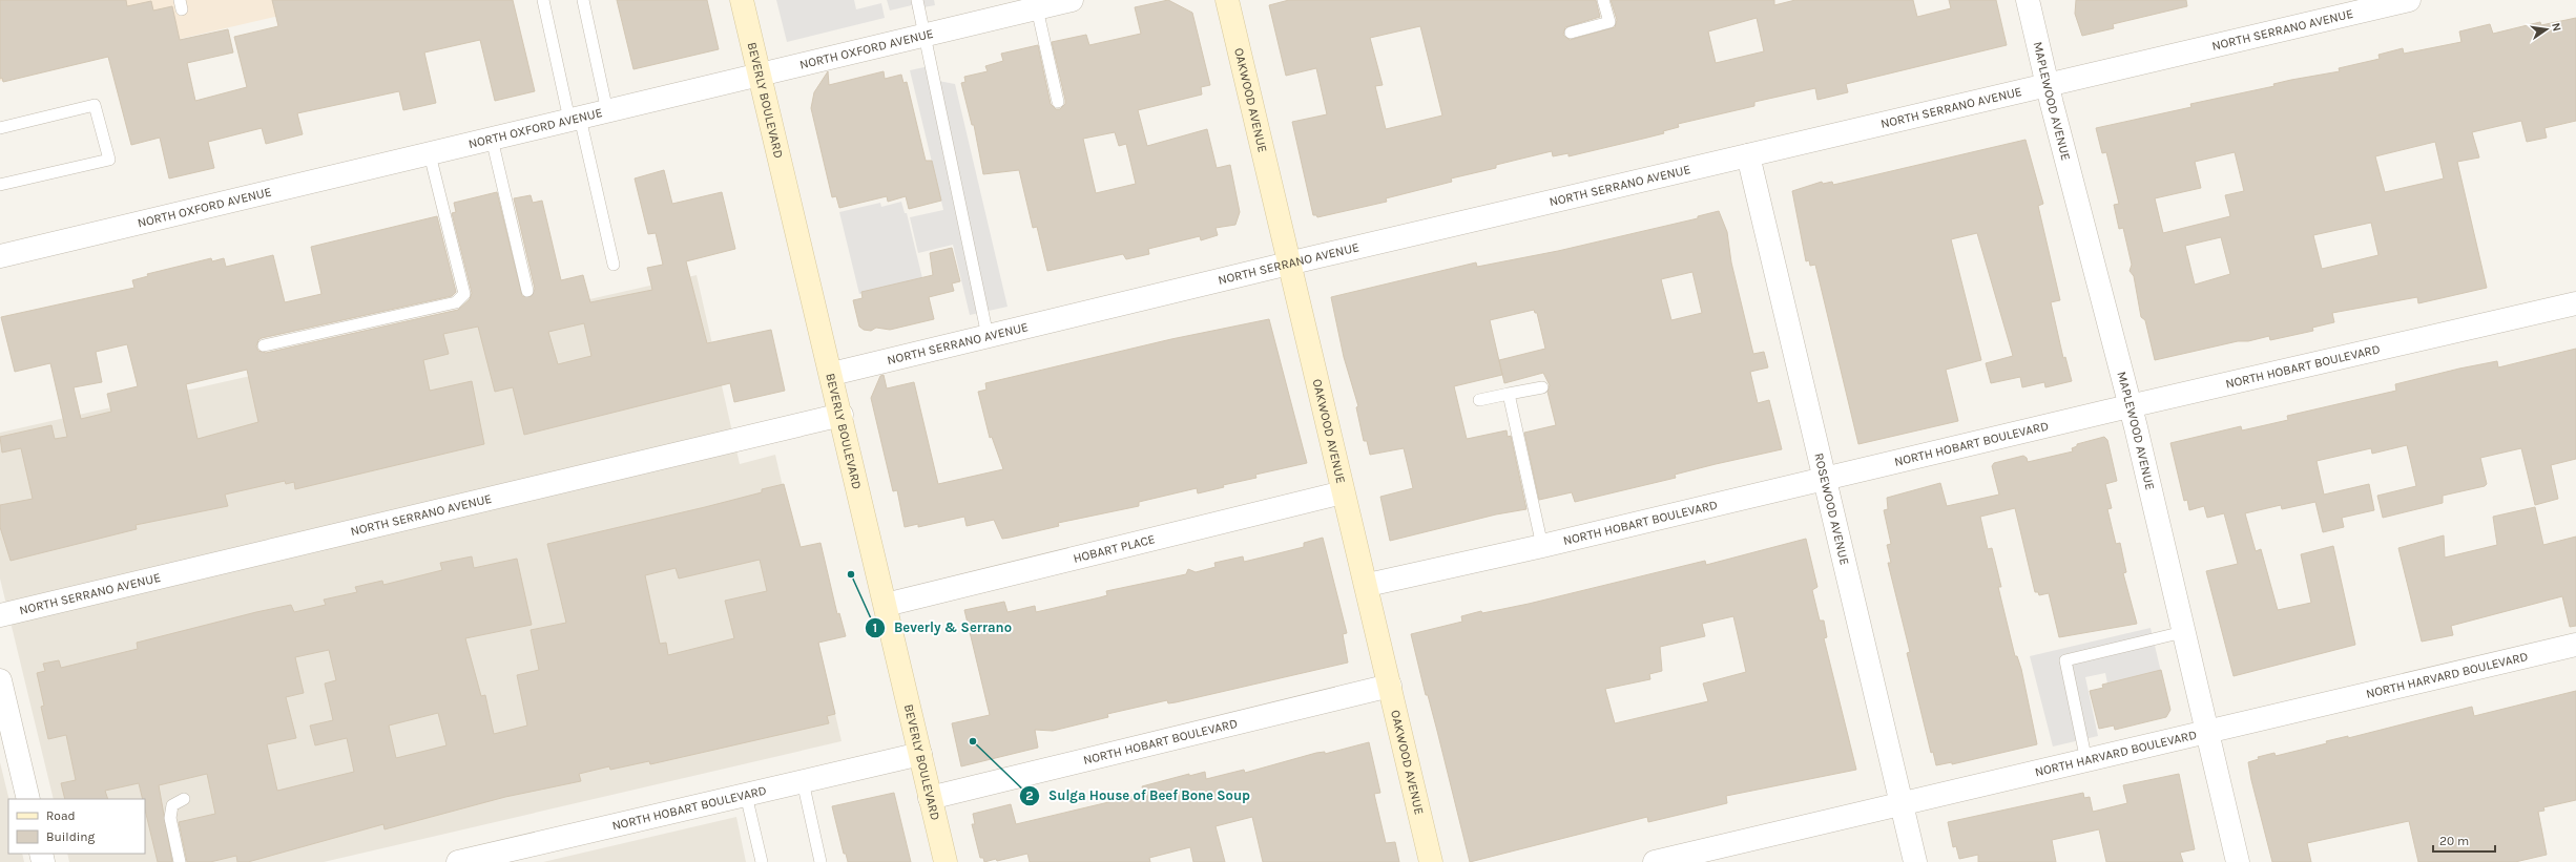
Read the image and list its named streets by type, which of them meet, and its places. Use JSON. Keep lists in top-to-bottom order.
{
  "streets": {
    "main road": ["BEVERLY BOULEVARD", "OAKWOOD AVENUE"],
    "street": [
      "NORTH SERRANO AVENUE",
      "NORTH OXFORD AVENUE",
      "MAPLEWOOD AVENUE",
      "NORTH HOBART BOULEVARD",
      "ROSEWOOD AVENUE",
      "HOBART PLACE",
      "NORTH HARVARD BOULEVARD"
    ]
  },
  "crossings": [
    ["NORTH SERRANO AVENUE", "BEVERLY BOULEVARD"],
    ["NORTH SERRANO AVENUE", "OAKWOOD AVENUE"],
    ["NORTH SERRANO AVENUE", "MAPLEWOOD AVENUE"],
    ["NORTH SERRANO AVENUE", "ROSEWOOD AVENUE"],
    ["NORTH OXFORD AVENUE", "BEVERLY BOULEVARD"],
    ["BEVERLY BOULEVARD", "NORTH HOBART BOULEVARD"],
    ["BEVERLY BOULEVARD", "HOBART PLACE"],
    ["OAKWOOD AVENUE", "NORTH HOBART BOULEVARD"],
    ["OAKWOOD AVENUE", "HOBART PLACE"],
    ["MAPLEWOOD AVENUE", "NORTH HOBART BOULEVARD"],
    ["MAPLEWOOD AVENUE", "NORTH HARVARD BOULEVARD"],
    ["NORTH HOBART BOULEVARD", "ROSEWOOD AVENUE"],
    ["ROSEWOOD AVENUE", "NORTH HARVARD BOULEVARD"]
  ],
  "places": ["Beverly & Serrano", "Sulga House of Beef Bone Soup"],
  "legend": ["Road", "Building"],
  "scale_bar": "20 m",
  "north": "right"
}
